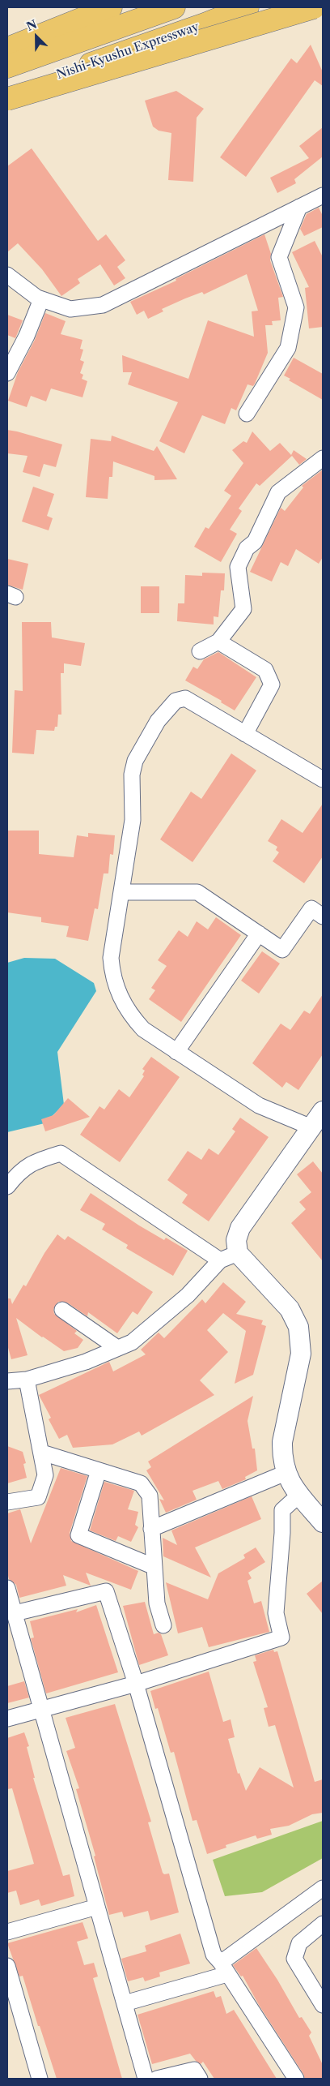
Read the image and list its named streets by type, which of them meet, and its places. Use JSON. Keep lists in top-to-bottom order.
{
  "streets": {
    "highway": ["Nishi-Kyushu Expressway"]
  },
  "north": "top left"
}
